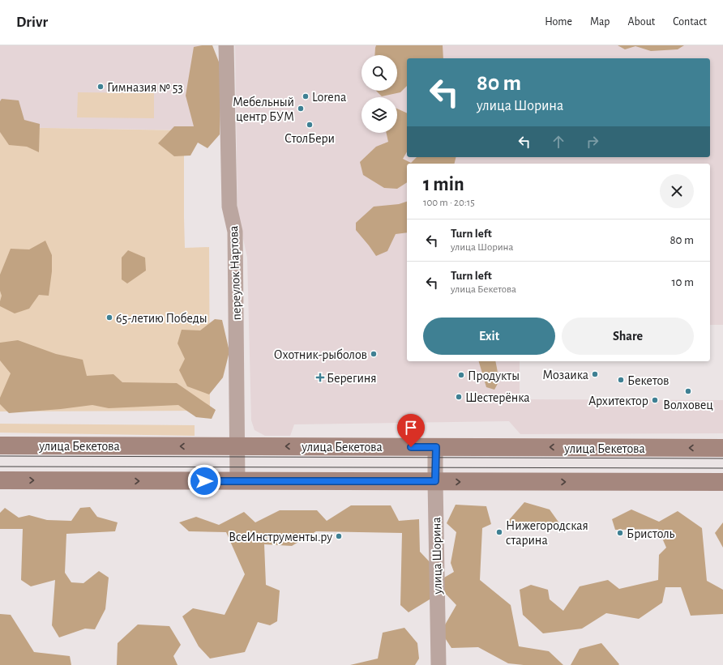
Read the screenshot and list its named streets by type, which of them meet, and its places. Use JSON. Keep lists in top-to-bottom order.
{
  "streets": {
    "main road": ["улица Бекетова"],
    "street": ["переулок Нартова", "улица Шорина"]
  },
  "crossings": [
    ["переулок Нартова", "улица Бекетова"],
    ["улица Бекетова", "улица Шорина"]
  ],
  "places": {
    "other": [
      "Гимназия № 53",
      "Lorena",
      "Мебельный центр БУМ",
      "СтолБери",
      "65-летию Победы",
      "Охотник-рыболов",
      "Мозаика",
      "Продукты",
      "Бекетов",
      "Волховец",
      "Шестерёнка",
      "Архитектор",
      "Нижегородская старина",
      "Бристоль",
      "ВсеИнструменты.ру"
    ],
    "health": ["Берегиня"]
  },
  "page": {
    "header": "Drivr",
    "nav": [
      "Home",
      "Map",
      "About",
      "Contact"
    ],
    "turn": ["80 m", "улица Шорина"],
    "heading": ["1 min", "100 m · 20:15"],
    "list": [
      {
        "name": "Turn left",
        "note": "улица Шорина",
        "value": "80 m"
      },
      {
        "name": "Turn left",
        "note": "улица Бекетова",
        "value": "10 m"
      }
    ],
    "buttons": ["Exit", "Share"]
  }
}
